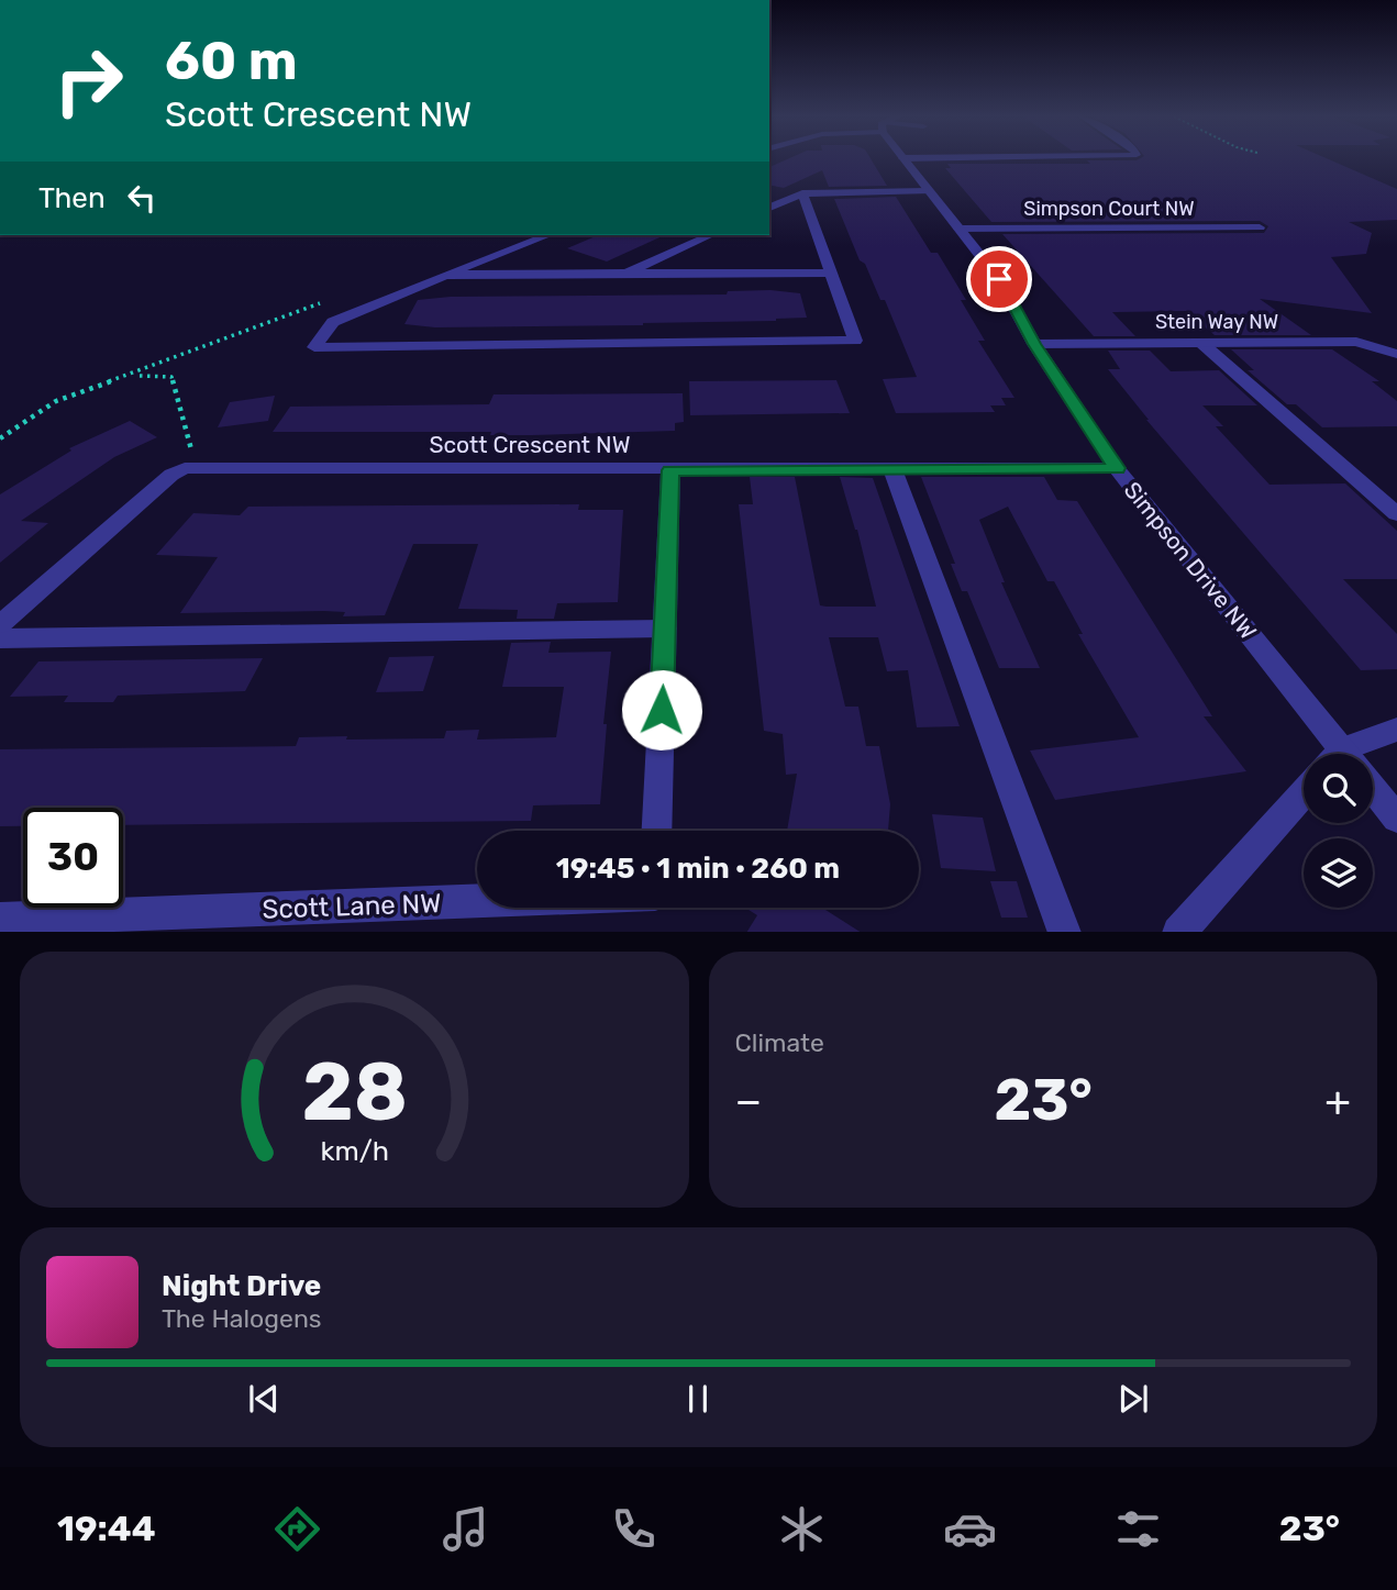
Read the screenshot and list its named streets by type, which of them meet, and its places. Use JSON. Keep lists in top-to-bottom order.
{
  "streets": {
    "street": [
      "Simpson Court NW",
      "Stein Way NW",
      "Scott Crescent NW",
      "Simpson Drive NW",
      "Scott Lane NW"
    ]
  },
  "crossings": [
    ["Simpson Court NW", "Simpson Drive NW"],
    ["Stein Way NW", "Simpson Drive NW"],
    ["Scott Crescent NW", "Simpson Drive NW"]
  ],
  "page": {
    "turn": ["60 m", "Scott Crescent NW"],
    "then": "Then",
    "limit": "30",
    "trip": "19:45 · 1 min · 260 m",
    "tile": "Climate",
    "heat": ["−", "23°", "+"],
    "song": ["Night Drive", "The Halogens"],
    "tabs": ["19:44", "23°"],
    "gauge": ["28", "km/h"]
  }
}
